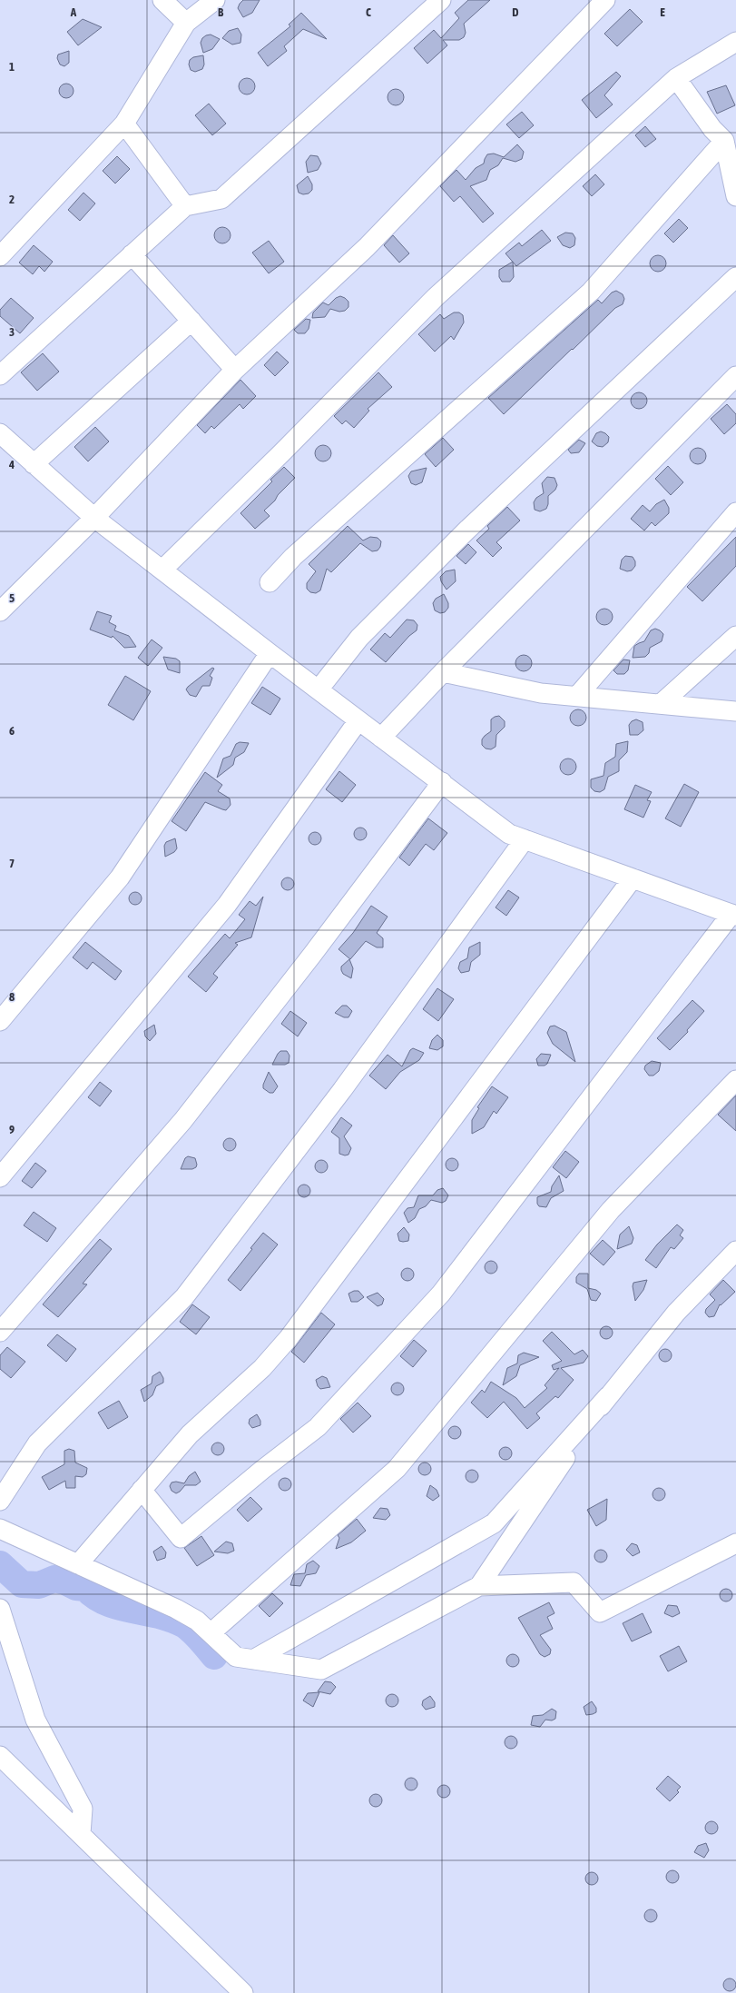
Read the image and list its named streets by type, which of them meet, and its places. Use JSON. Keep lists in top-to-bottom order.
{
  "grid": {
    "columns": [
      "A",
      "B",
      "C",
      "D",
      "E"
    ],
    "rows": [
      "1",
      "2",
      "3",
      "4",
      "5",
      "6",
      "7",
      "8",
      "9"
    ]
  }
}
